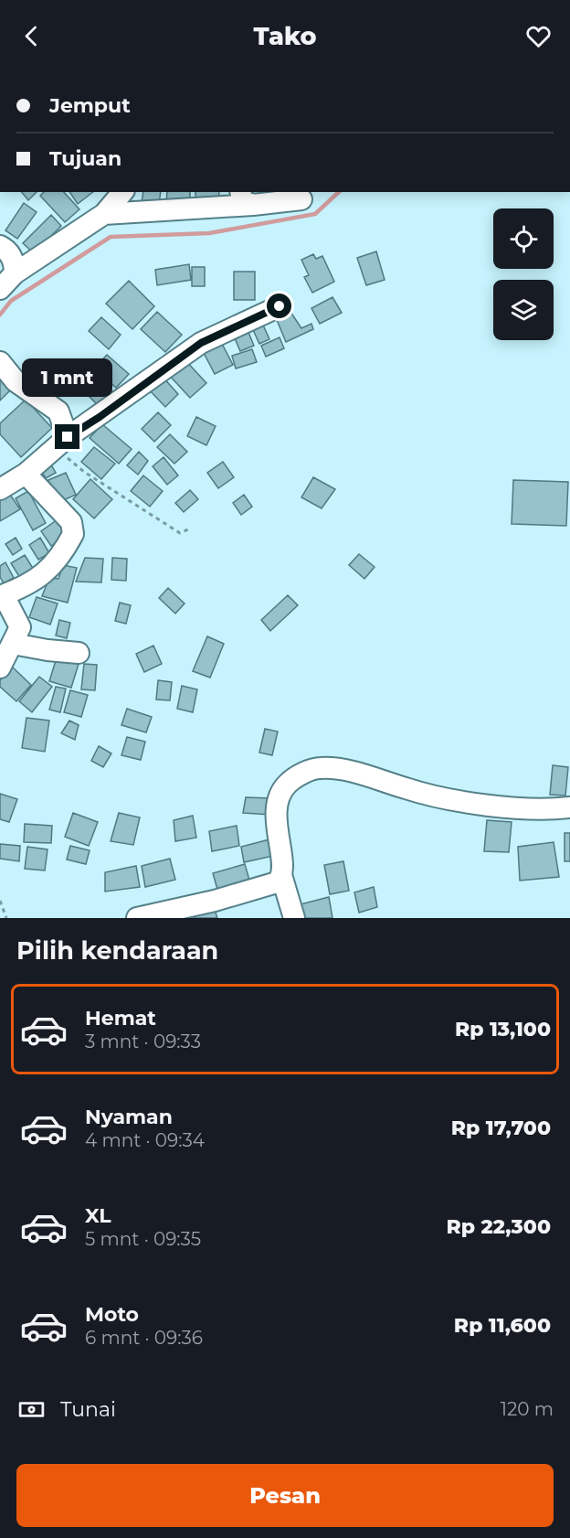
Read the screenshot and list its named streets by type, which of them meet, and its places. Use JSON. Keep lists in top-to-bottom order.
{
  "page": {
    "header": "Tako",
    "banner": ["Jemput", "Tujuan"],
    "bubble": "1 mnt",
    "heading": "Pilih kendaraan",
    "list": [
      {
        "name": "Hemat",
        "note": "3 mnt · 09:33",
        "value": "Rp 13,100"
      },
      {
        "name": "Nyaman",
        "note": "4 mnt · 09:34",
        "value": "Rp 17,700"
      },
      {
        "name": "XL",
        "note": "5 mnt · 09:35",
        "value": "Rp 22,300"
      },
      {
        "name": "Moto",
        "note": "6 mnt · 09:36",
        "value": "Rp 11,600"
      }
    ],
    "pay": ["Tunai", "120 m"],
    "buttons": "Pesan"
  }
}
